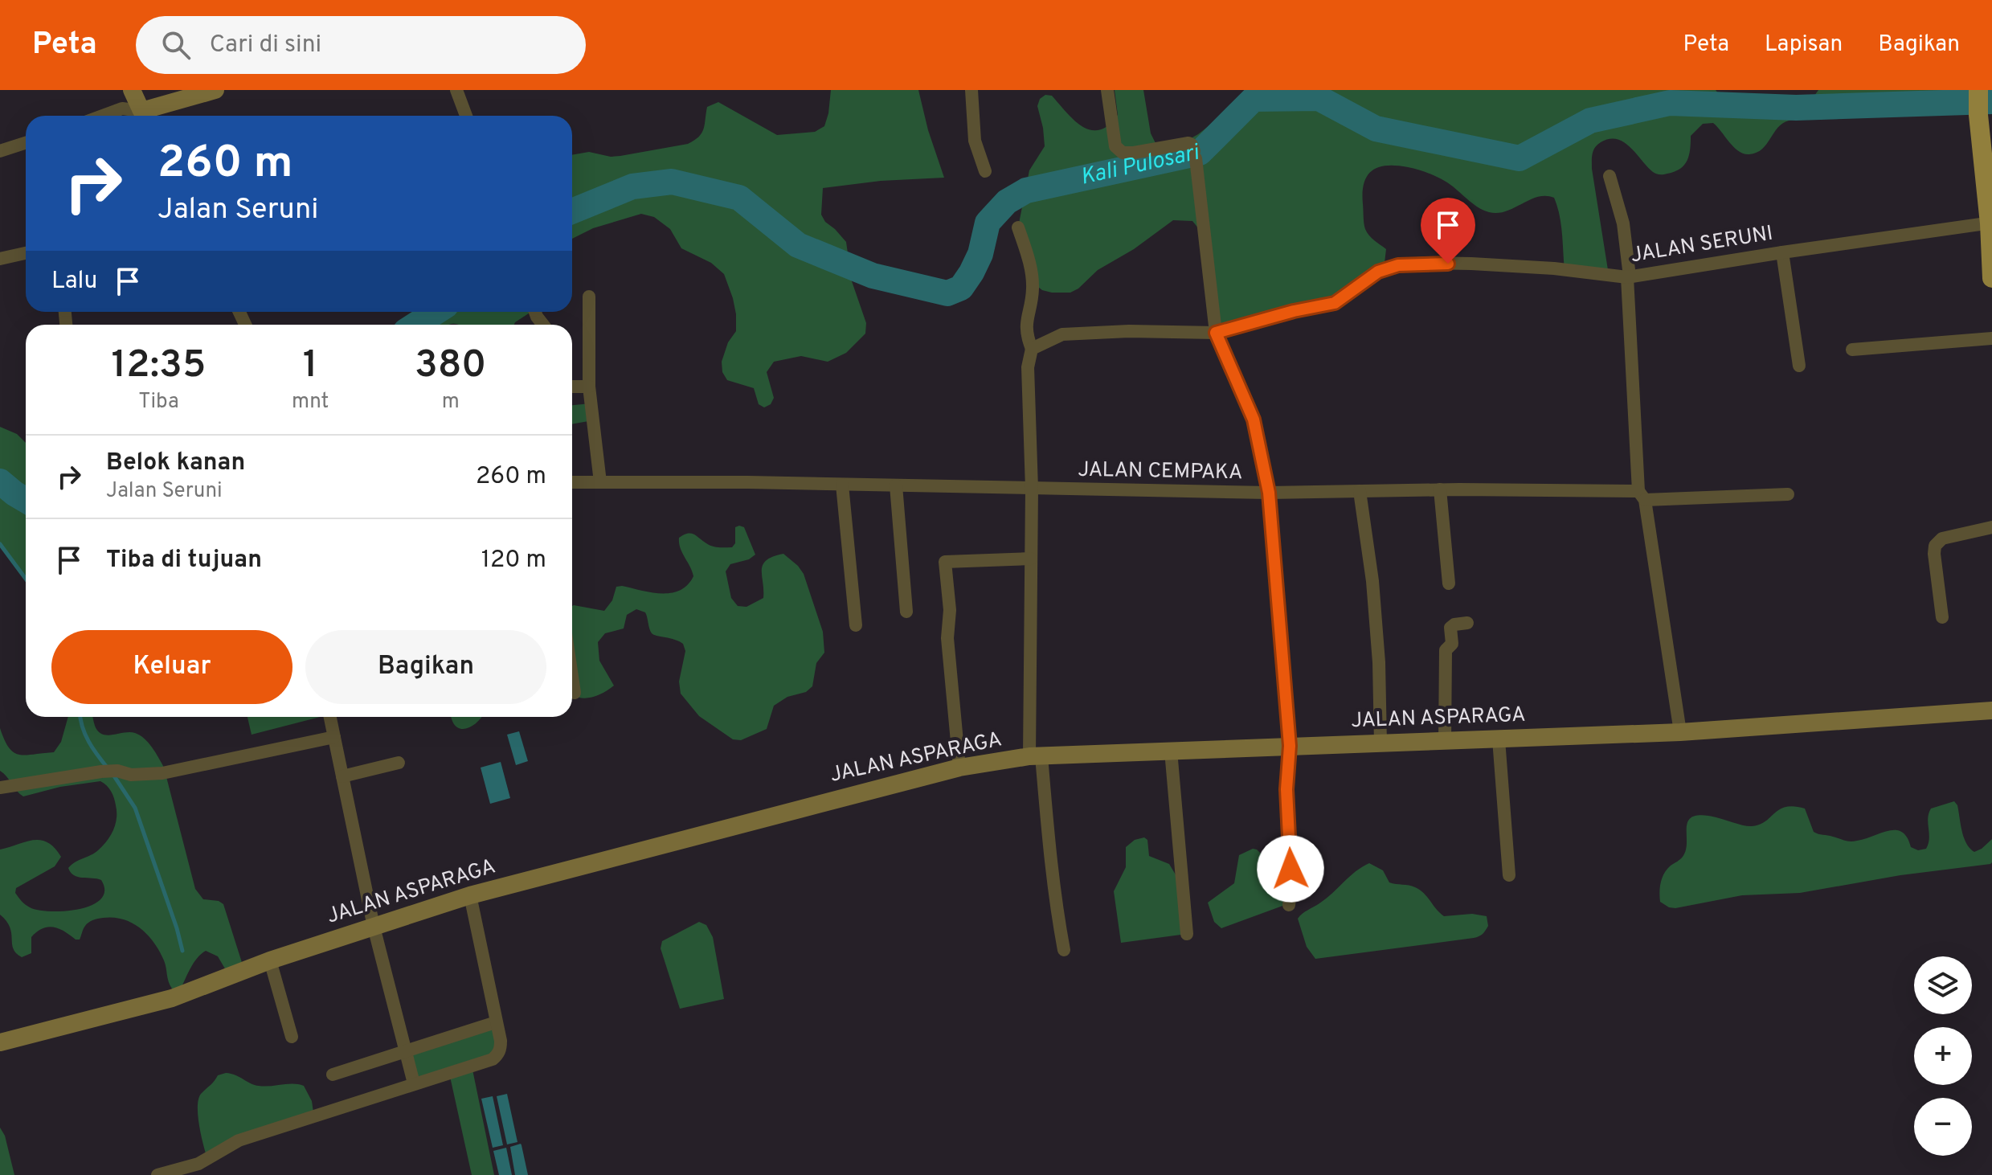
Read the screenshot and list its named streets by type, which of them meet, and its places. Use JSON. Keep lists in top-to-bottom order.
{
  "streets": {
    "street": ["JALAN SERUNI", "JALAN CEMPAKA", "JALAN ASPARAGA"]
  },
  "water": ["Kali Pulosari"],
  "page": {
    "header": "Peta",
    "search": "Cari di sini",
    "nav": ["Peta", "Lapisan", "Bagikan"],
    "turn": ["260 m", "Jalan Seruni"],
    "then": "Lalu",
    "eta": [
      "12:35",
      "Tiba",
      "1",
      "mnt",
      "380",
      "m"
    ],
    "list": [
      {
        "name": "Belok kanan",
        "note": "Jalan Seruni",
        "value": "260 m"
      },
      {
        "name": "Tiba di tujuan",
        "value": "120 m"
      }
    ],
    "buttons": ["Keluar", "Bagikan"],
    "map_buttons": ["+", "−"]
  }
}
